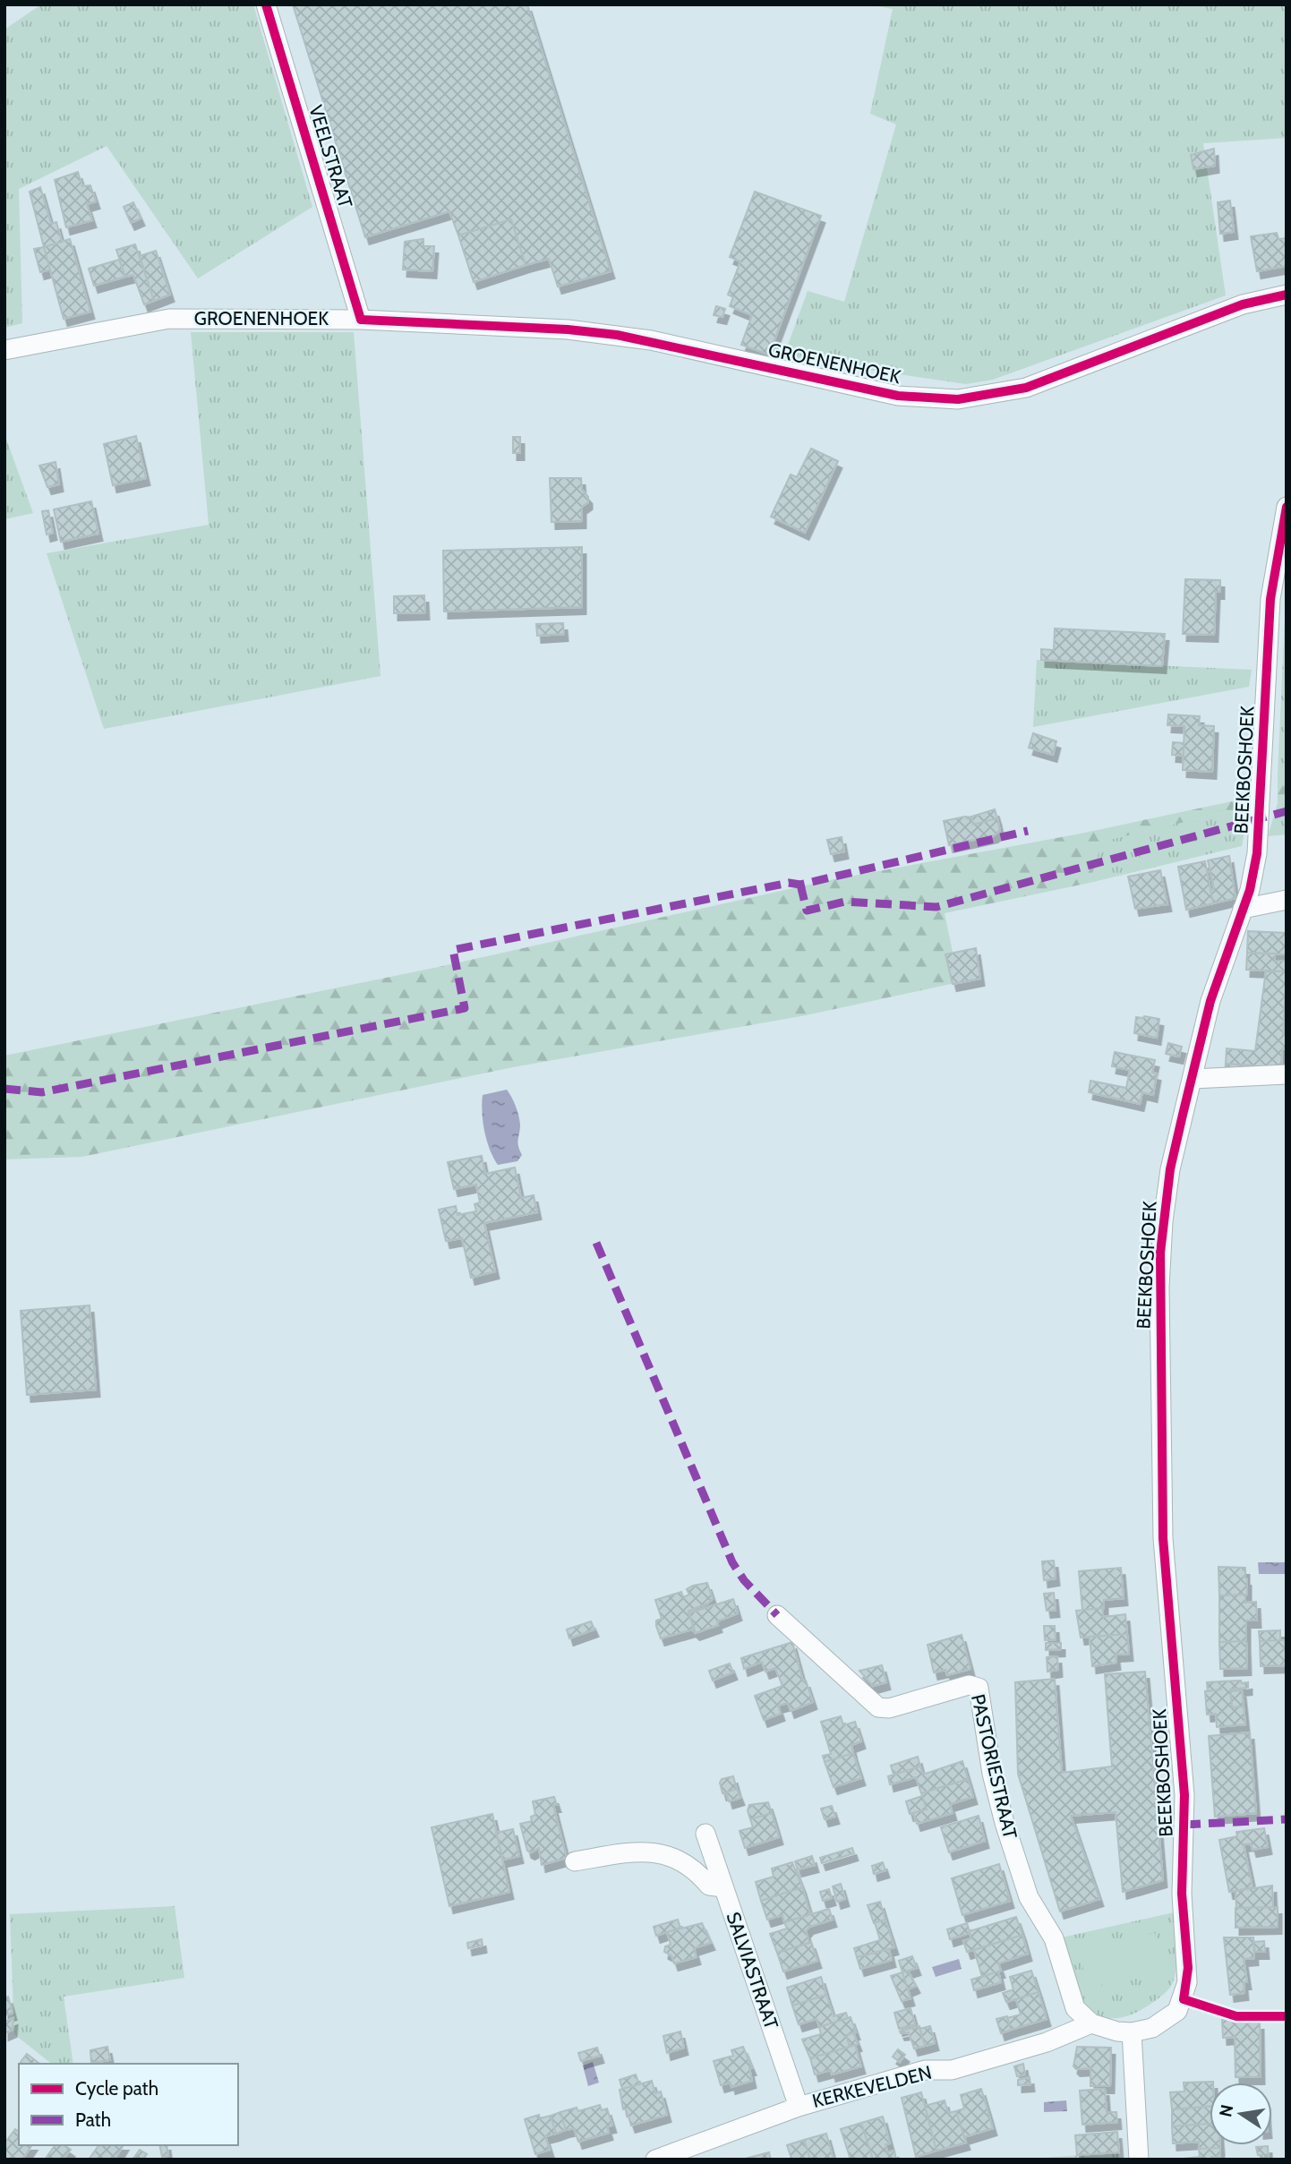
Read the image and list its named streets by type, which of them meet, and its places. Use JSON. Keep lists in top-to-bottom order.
{
  "streets": {
    "street": [
      "VEELSTRAAT",
      "GROENENHOEK",
      "BEEKBOSHOEK",
      "PASTORIESTRAAT",
      "SALVIASTRAAT",
      "KERKEVELDEN"
    ]
  },
  "crossings": [
    ["VEELSTRAAT", "GROENENHOEK"],
    ["PASTORIESTRAAT", "KERKEVELDEN"],
    ["SALVIASTRAAT", "KERKEVELDEN"]
  ],
  "legend": ["Cycle path", "Path"],
  "north": "left"
}
